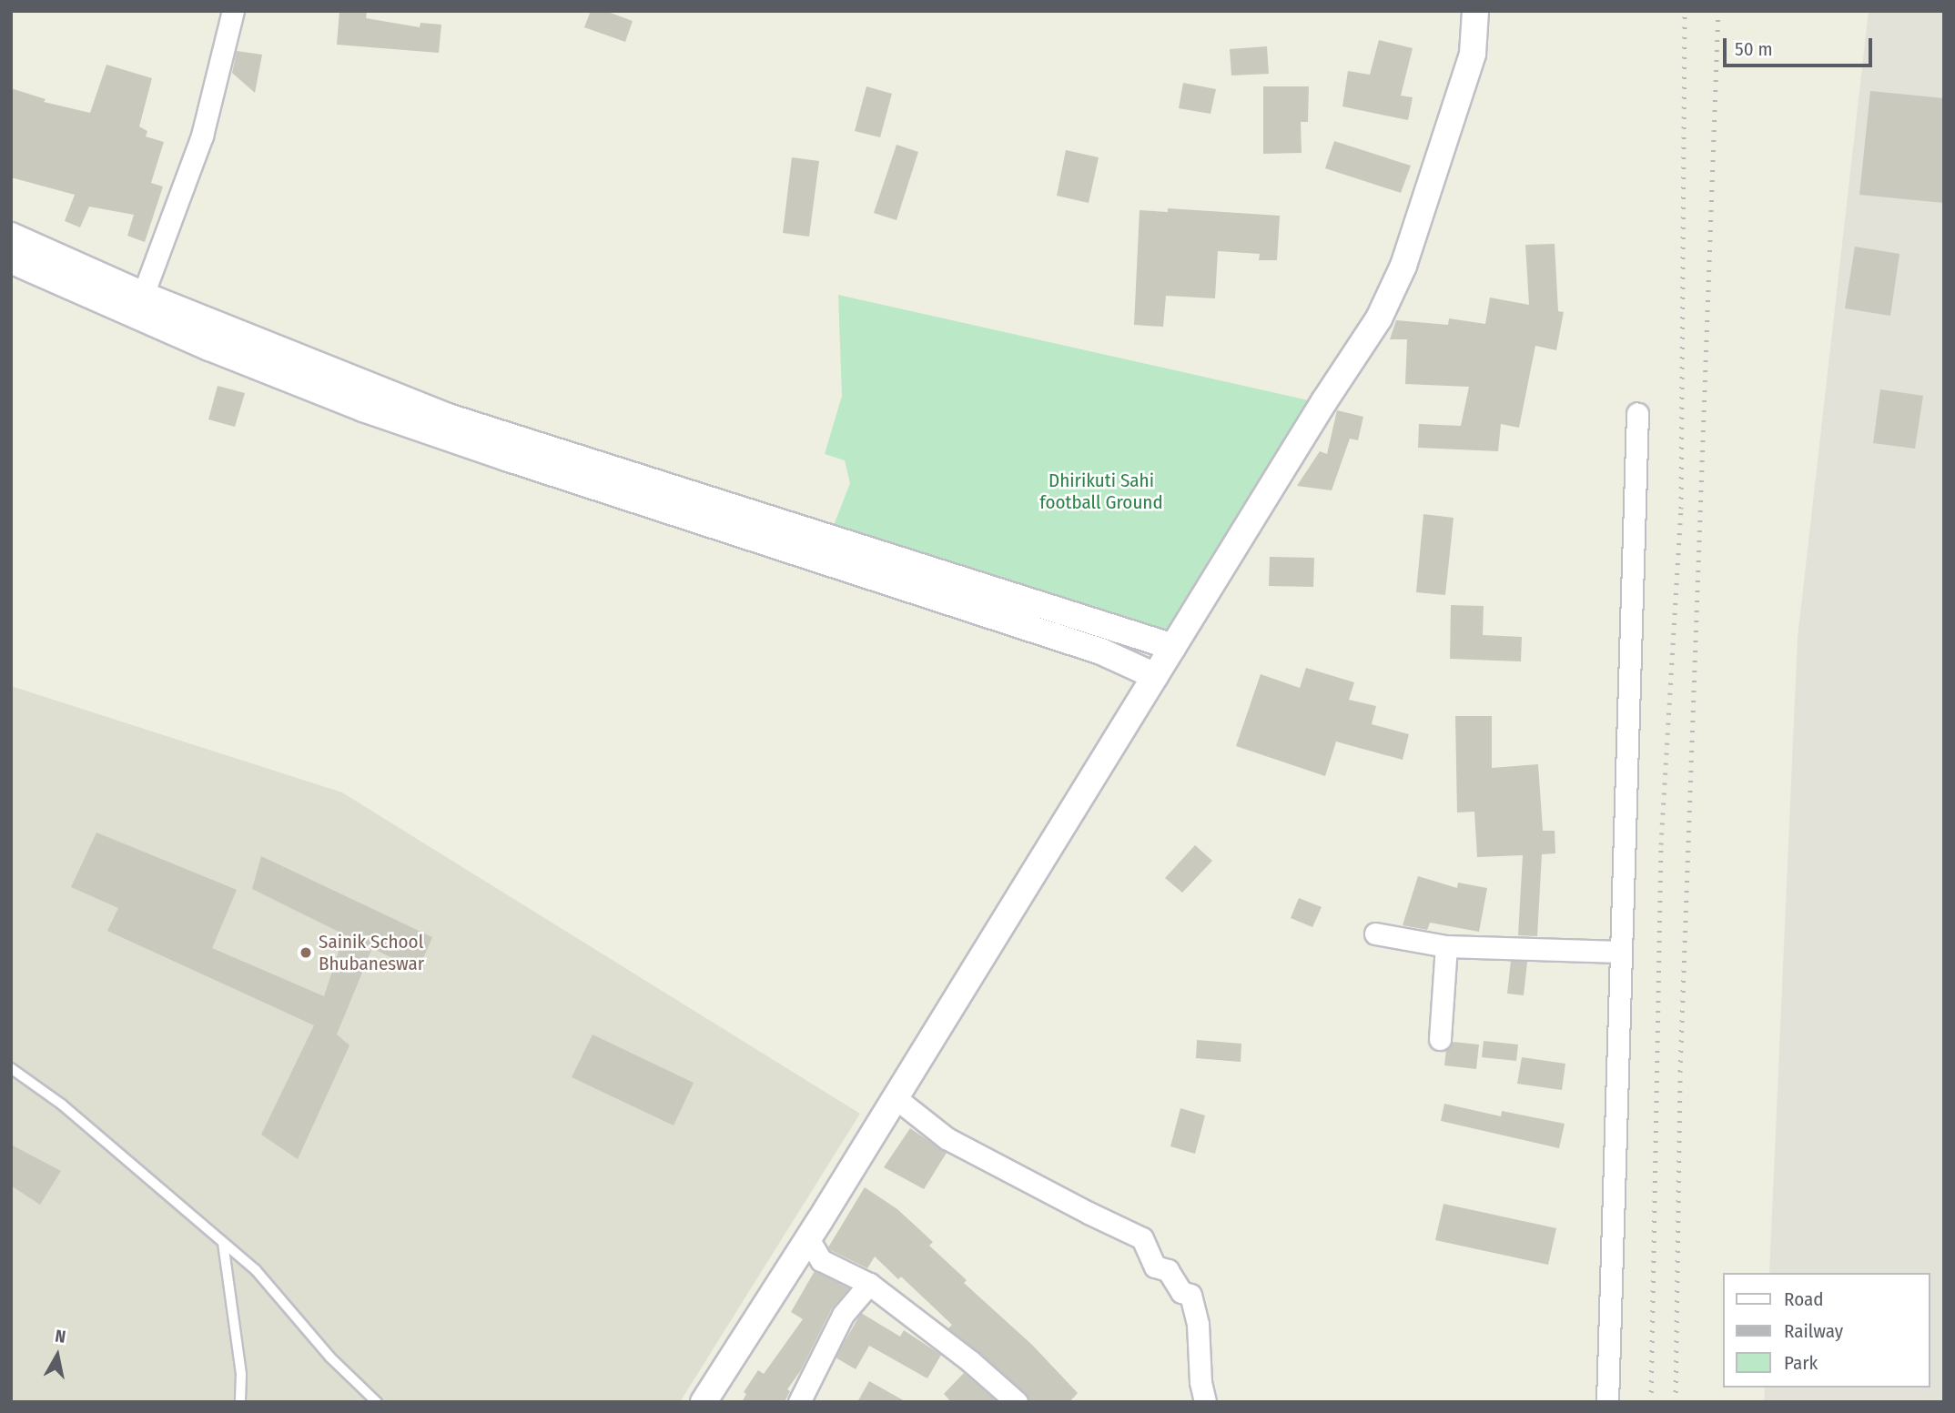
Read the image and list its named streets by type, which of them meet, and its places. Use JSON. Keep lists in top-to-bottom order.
{
  "parks": ["Dhirikuti Sahi football Ground"],
  "places": ["Sainik School Bhubaneswar"],
  "legend": ["Road", "Railway", "Park"],
  "scale_bar": "50 m",
  "north": "top"
}
